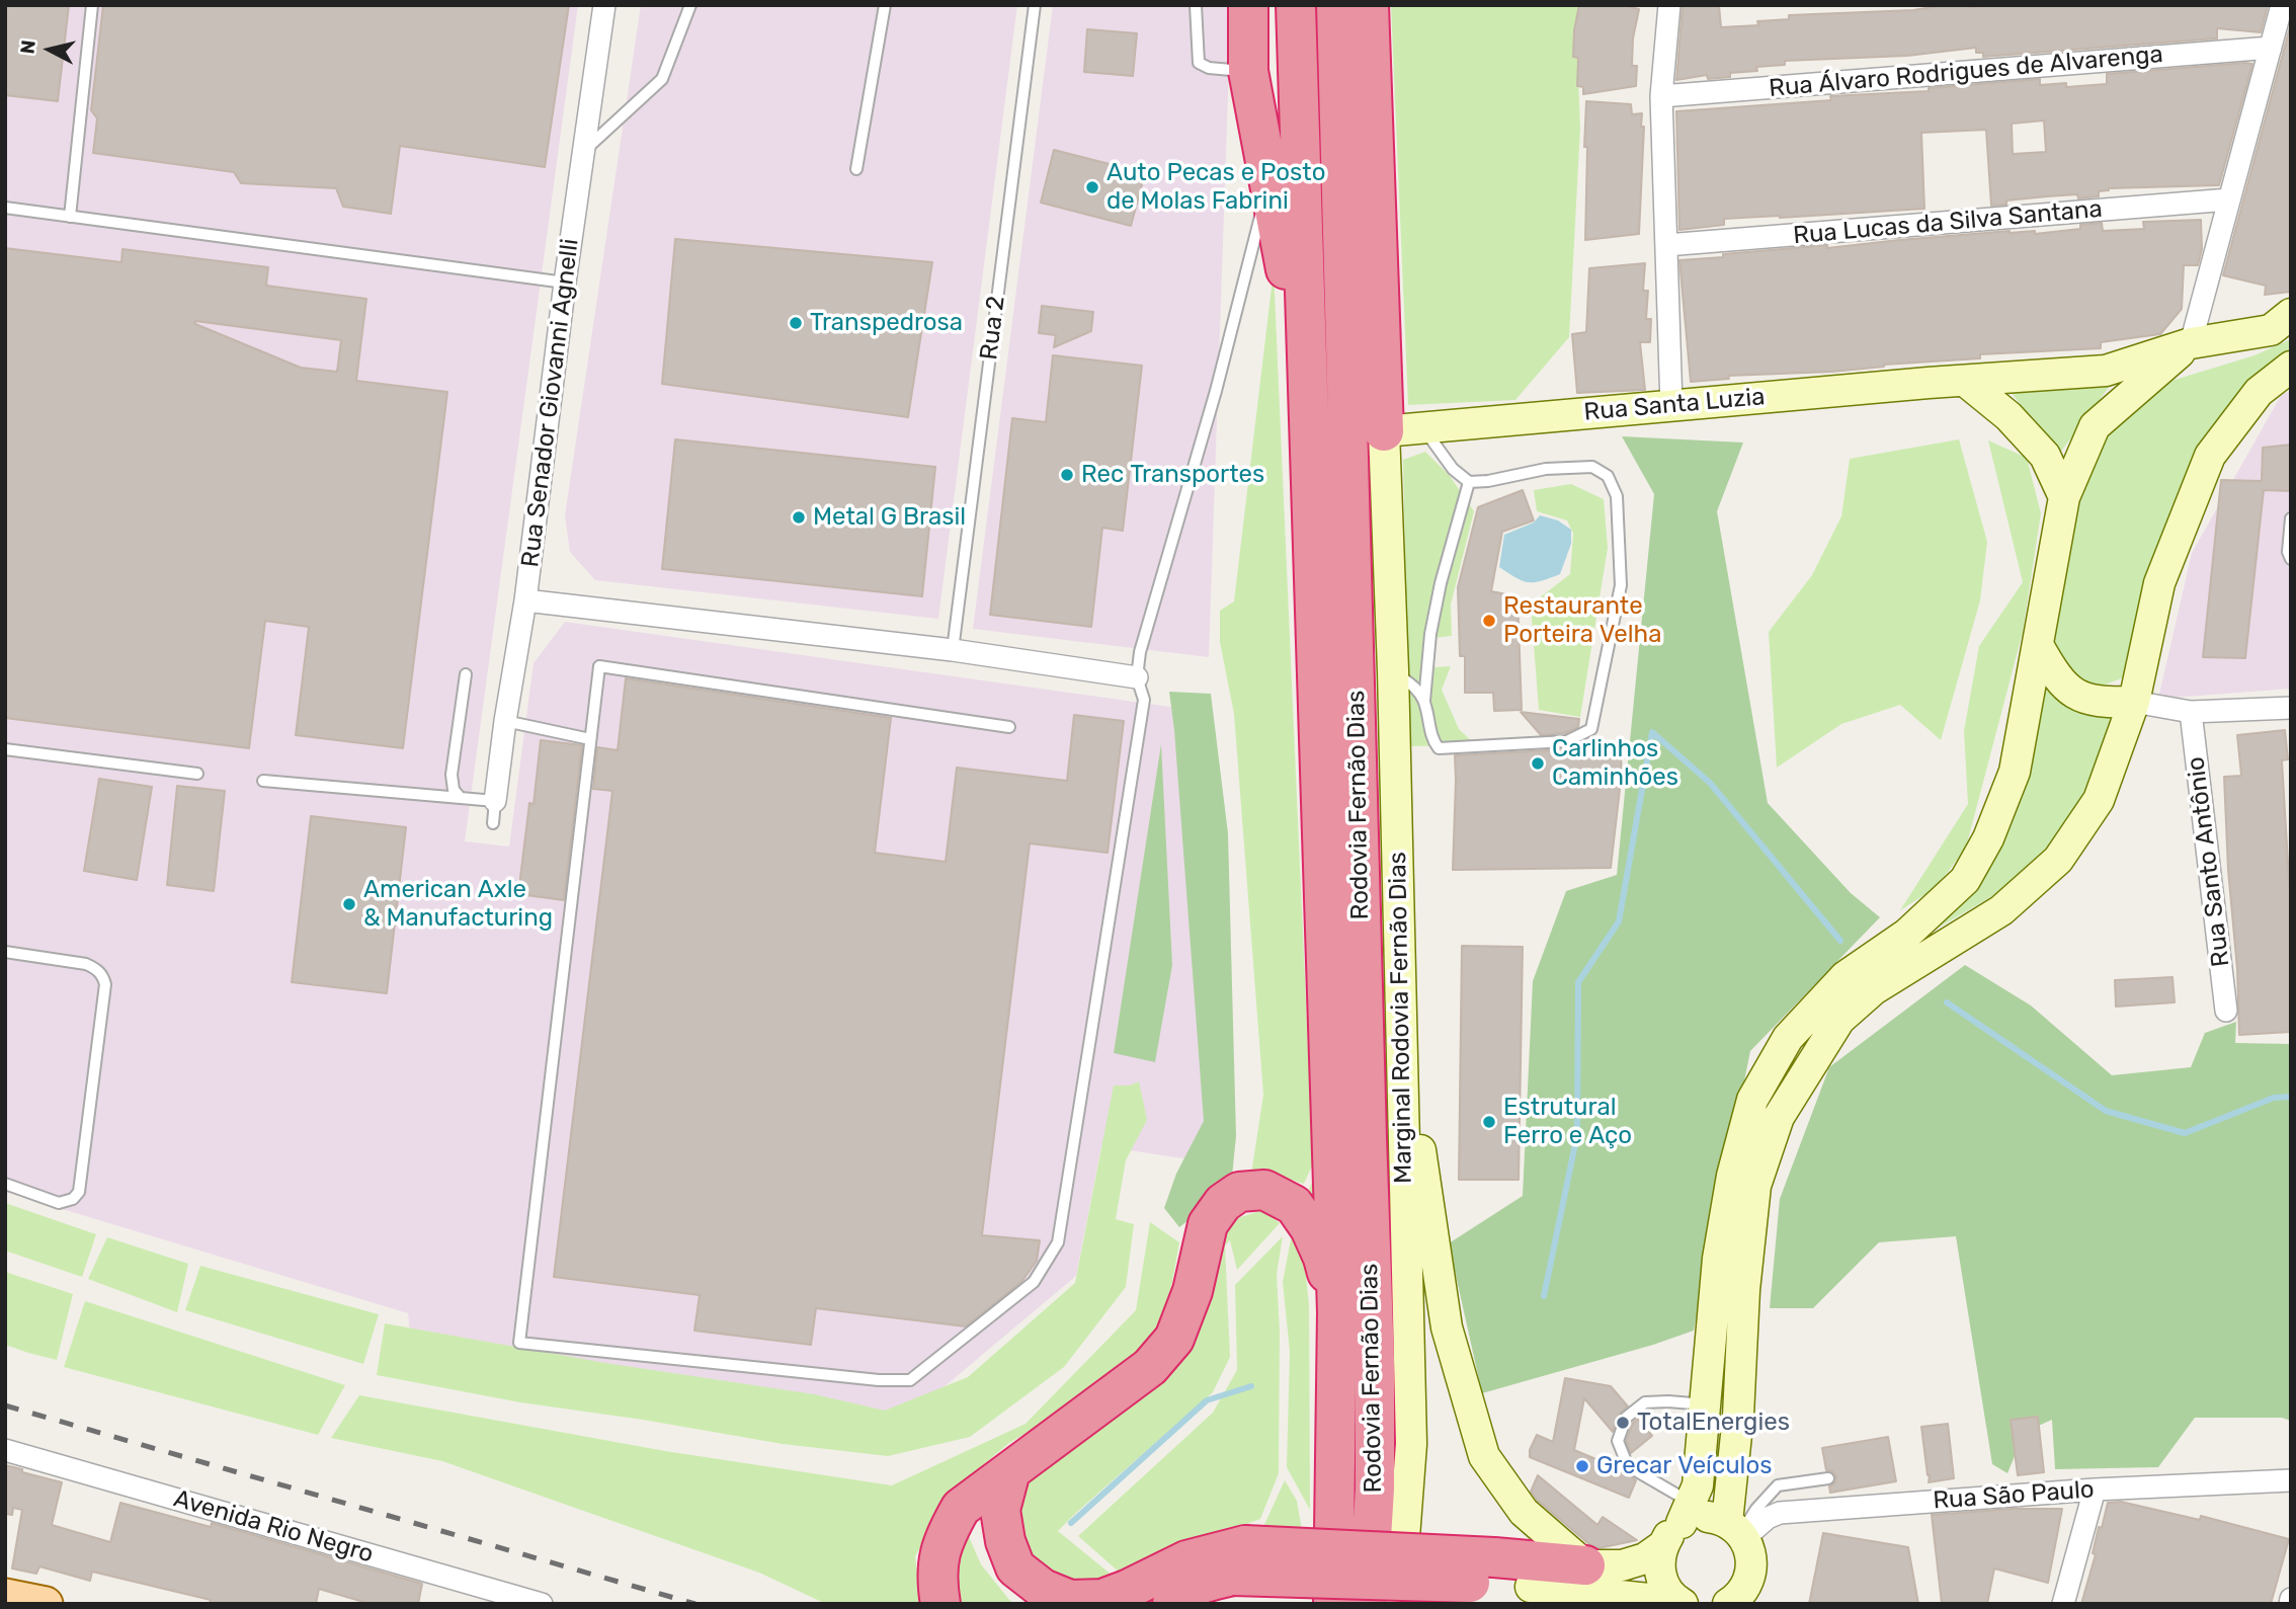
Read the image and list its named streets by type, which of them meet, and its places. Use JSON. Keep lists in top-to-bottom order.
{
  "streets": {
    "highway": ["Rodovia Fernão Dias"],
    "main road": ["Rua Santa Luzia", "Marginal Rodovia Fernão Dias"],
    "street": [
      "Rua Álvaro Rodrigues de Alvarenga",
      "Rua Lucas da Silva Santana",
      "Rua Senador Giovanni Agnelli",
      "Rua Santo Antônio",
      "Rua São Paulo",
      "Avenida Rio Negro"
    ],
    "lane": ["Rua 2"]
  },
  "crossings": [
    ["Rua Santa Luzia", "Marginal Rodovia Fernão Dias"]
  ],
  "places": [
    "Auto Pecas e Posto de Molas Fabrini",
    "Transpedrosa",
    "Rec Transportes",
    "Metal G Brasil",
    "Restaurante Porteira Velha",
    "Carlinhos Caminhões",
    "American Axle & Manufacturing",
    "Estrutural Ferro e Aço",
    "TotalEnergies",
    "Grecar Veículos"
  ],
  "north": "left"
}
